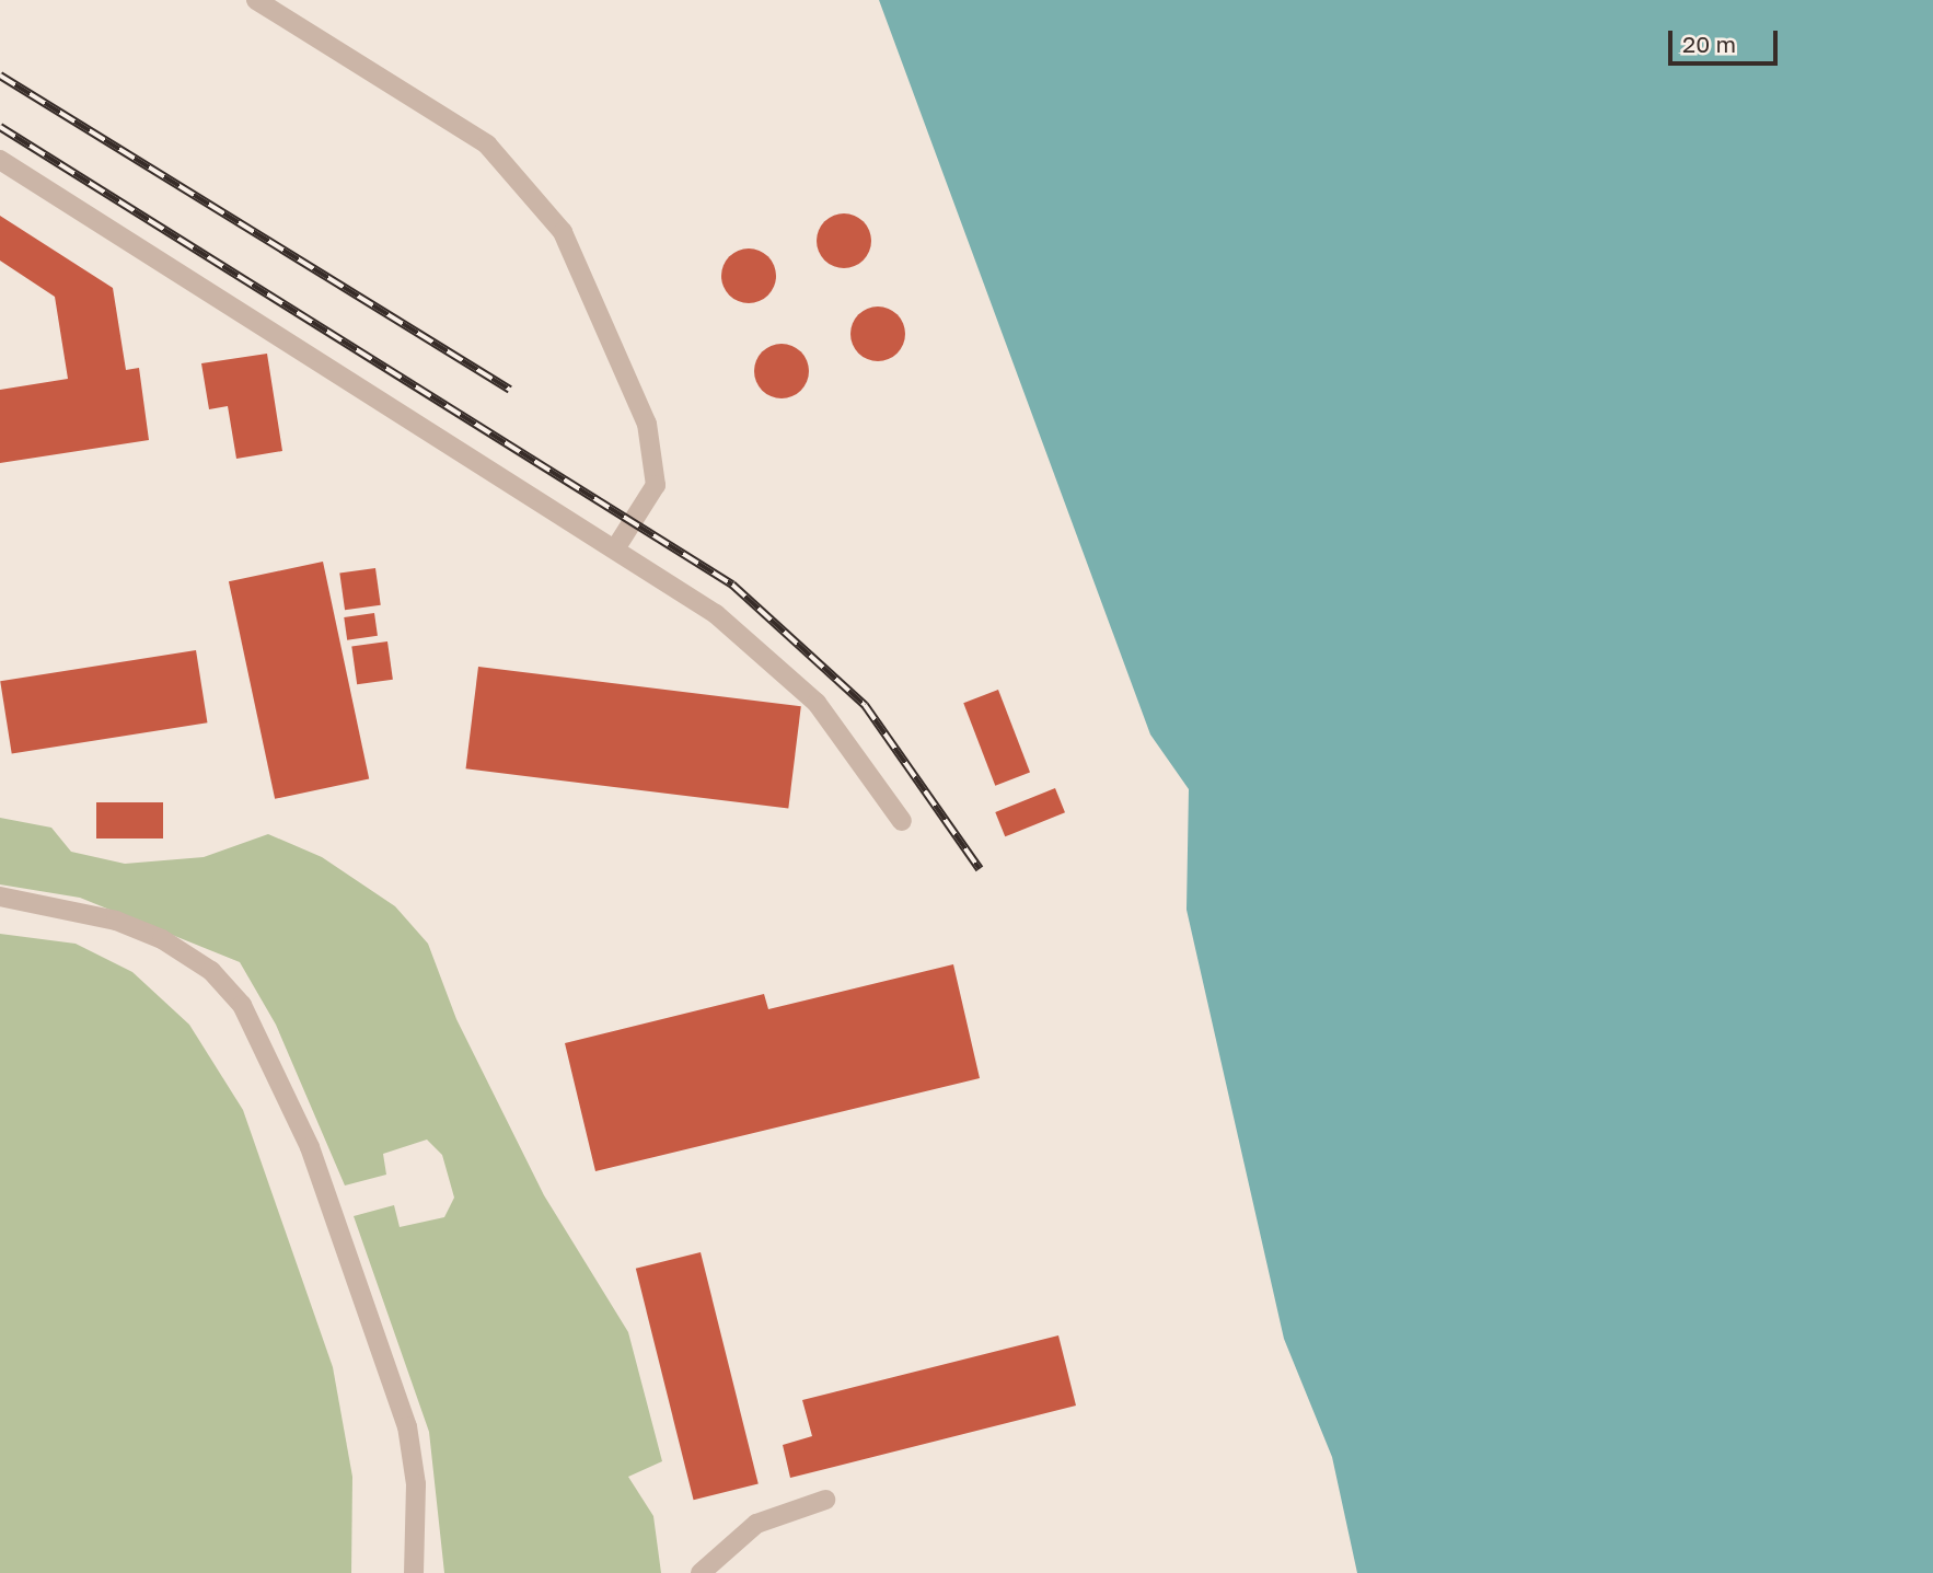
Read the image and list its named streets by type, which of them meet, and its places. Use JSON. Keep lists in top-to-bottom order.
{
  "scale_bar": "20 m"
}
